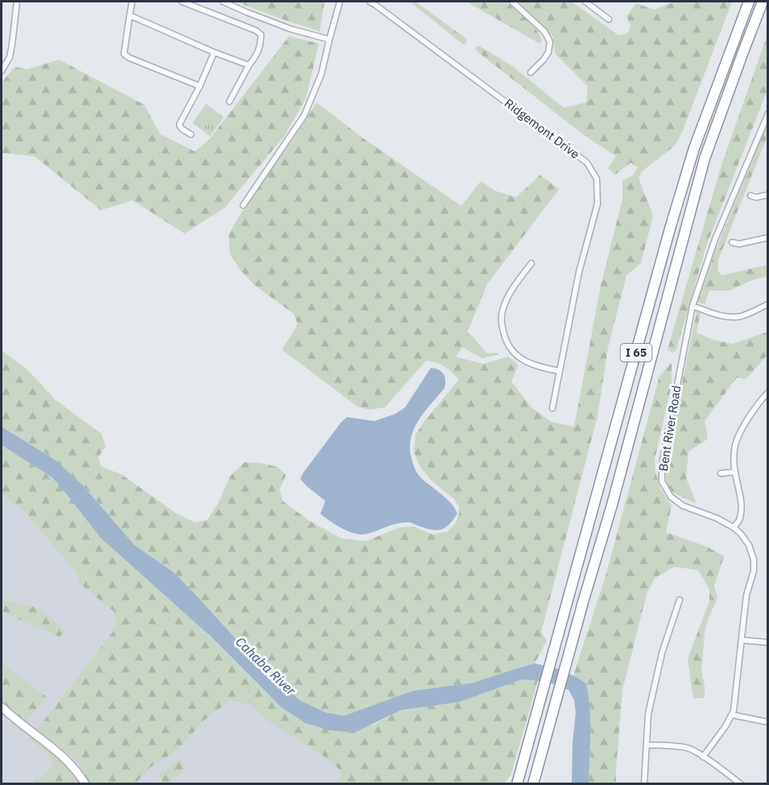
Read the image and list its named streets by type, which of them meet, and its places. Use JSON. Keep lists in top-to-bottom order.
{
  "streets": {
    "highway": ["I 65"],
    "street": ["Ridgemont Drive", "Bent River Road"]
  },
  "water": ["Cahaba River"]
}
